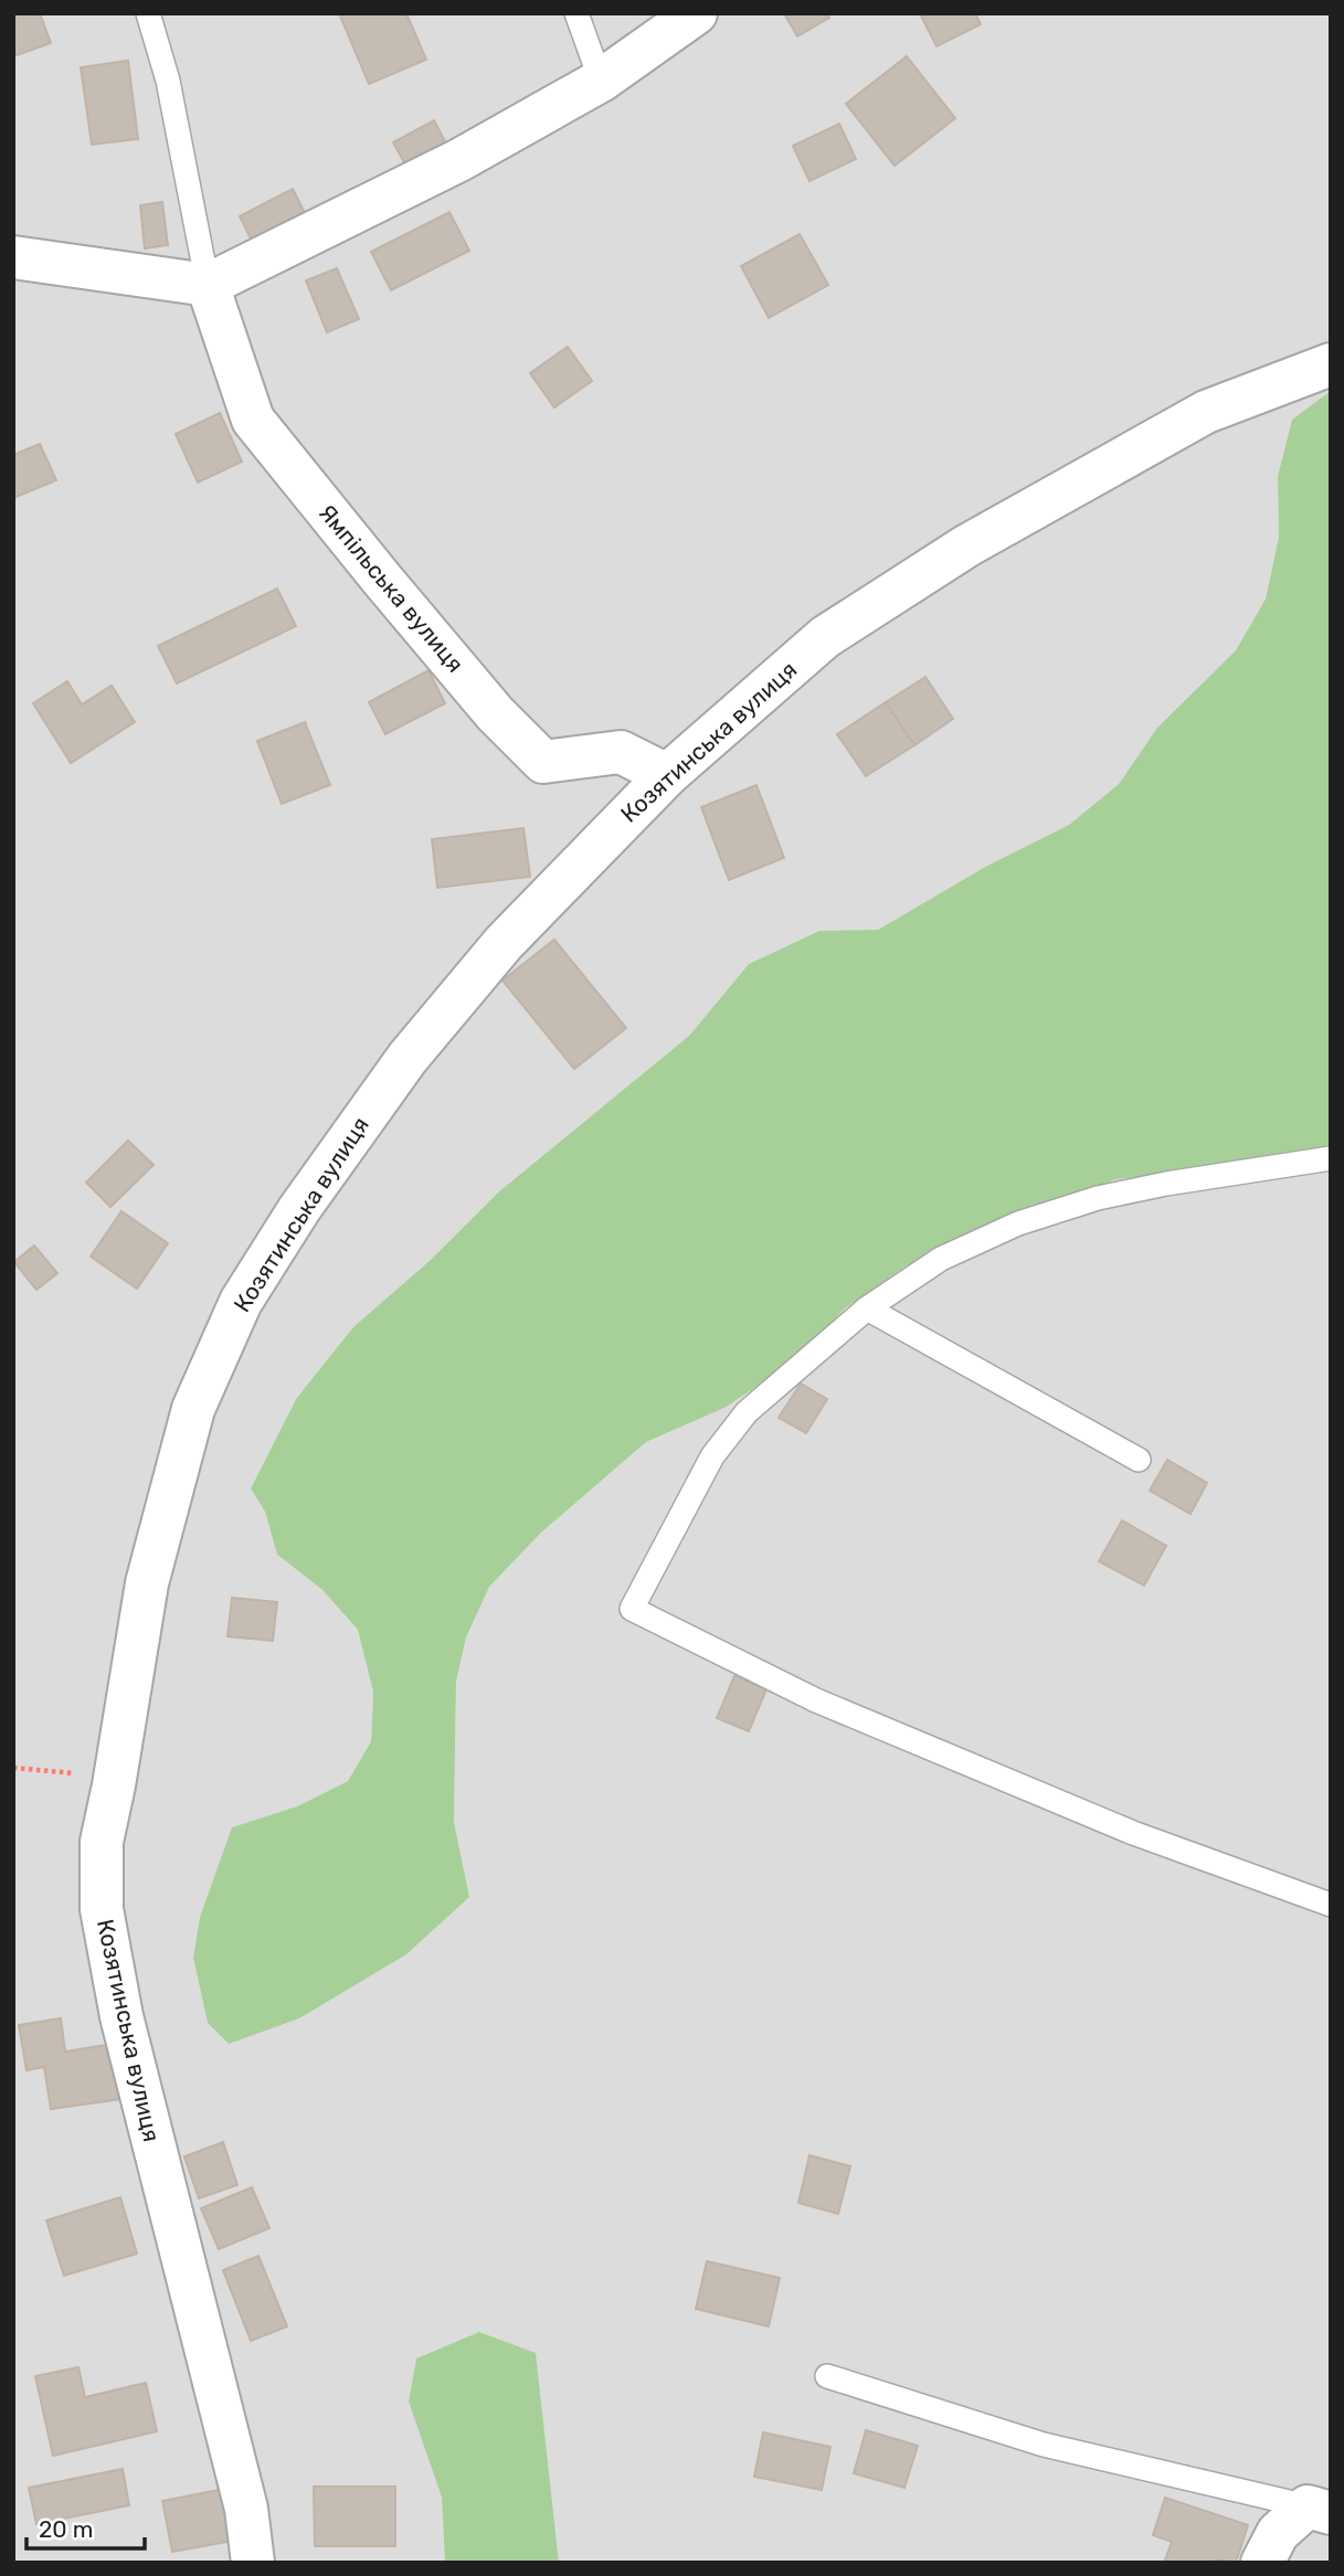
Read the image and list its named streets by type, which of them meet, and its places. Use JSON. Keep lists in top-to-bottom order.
{
  "streets": {
    "street": ["Ямпільська вулиця", "Козятинська вулиця"]
  },
  "crossings": [
    ["Ямпільська вулиця", "Козятинська вулиця"]
  ],
  "scale_bar": "20 m"
}
